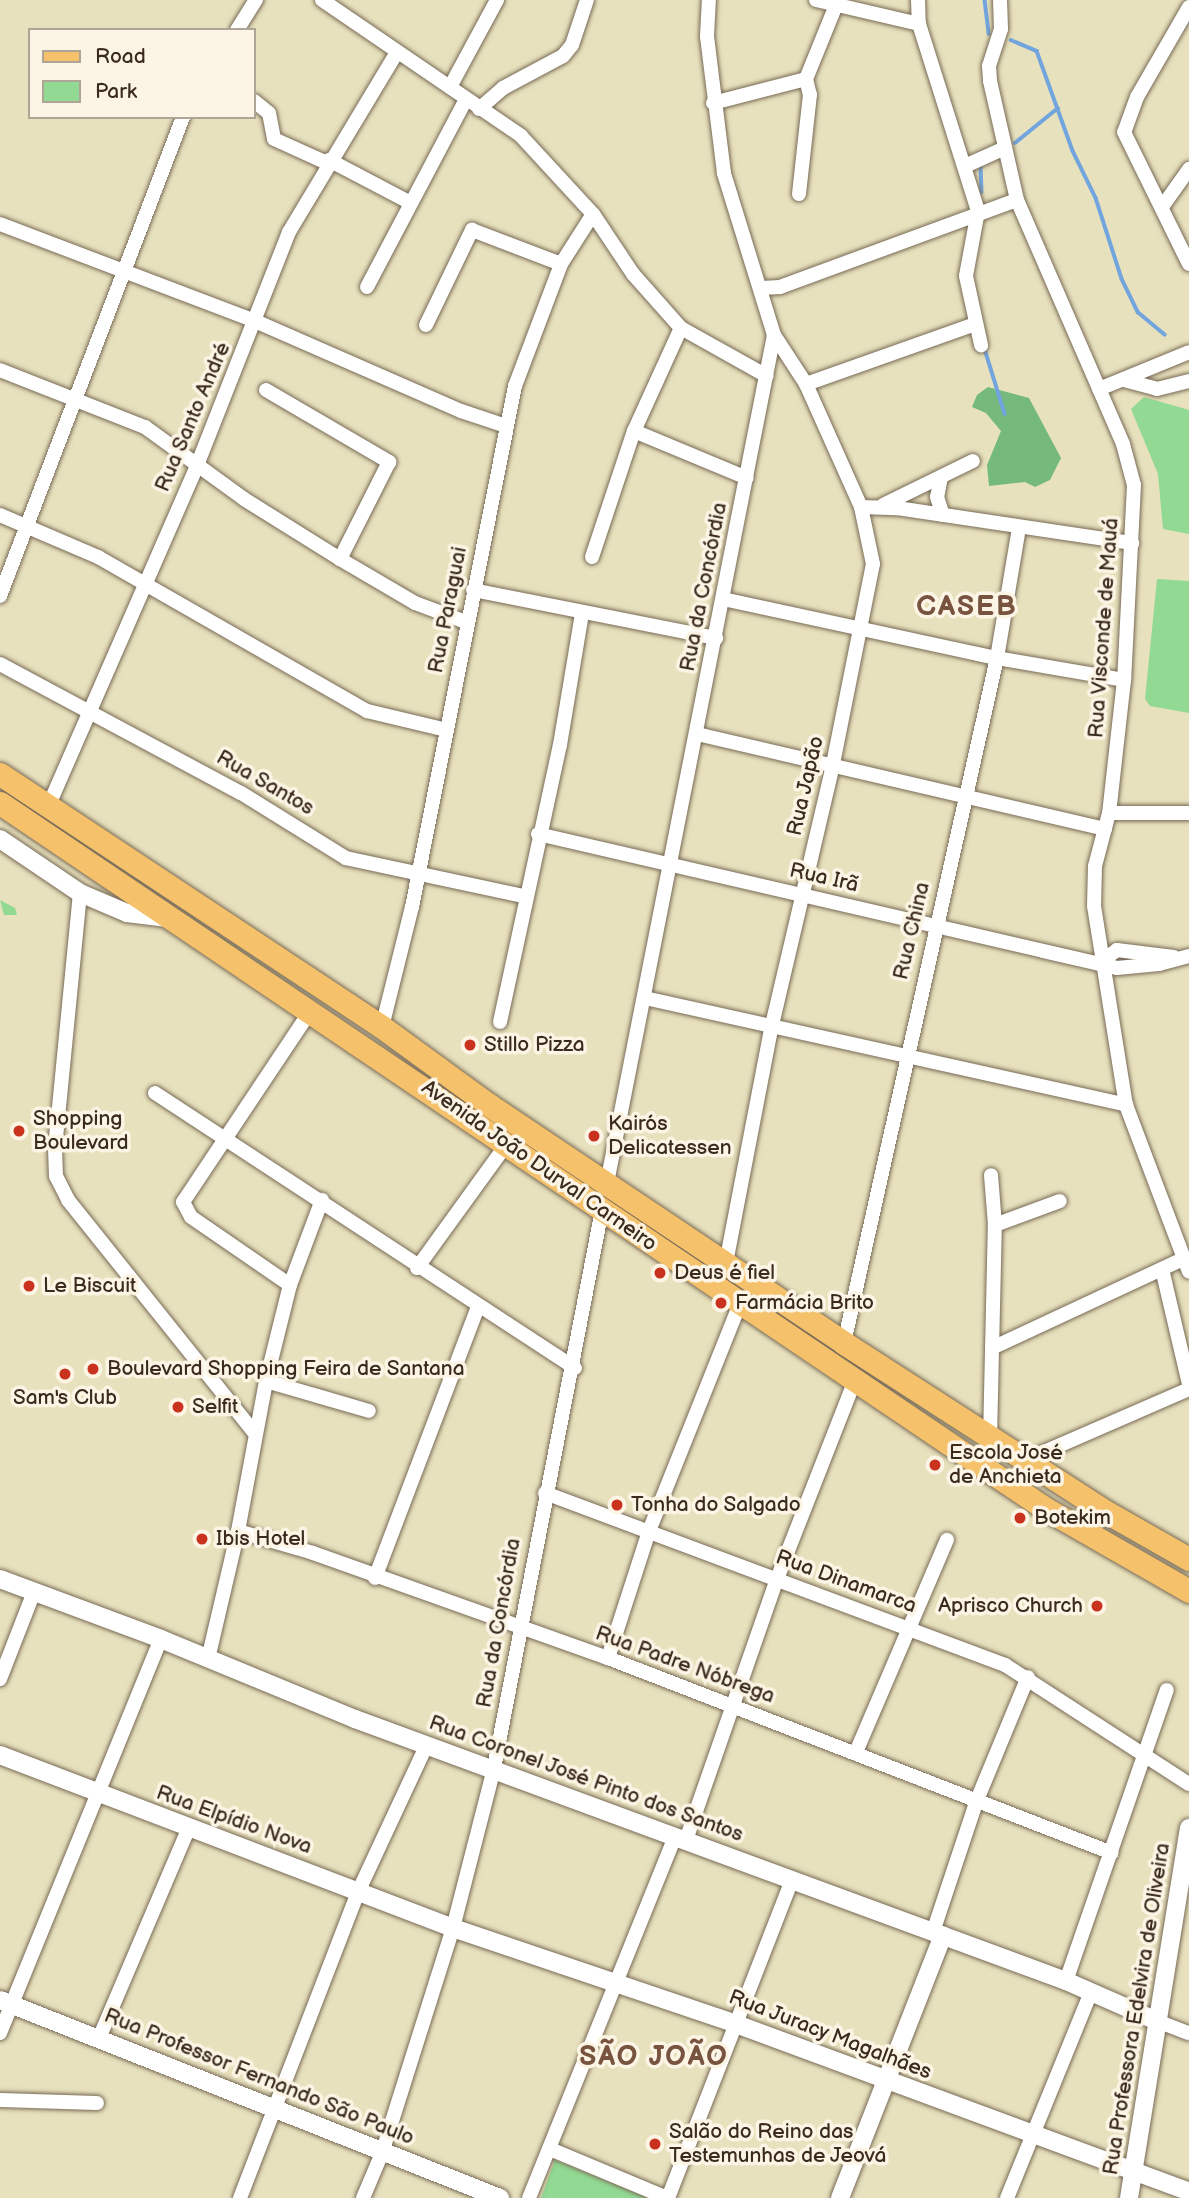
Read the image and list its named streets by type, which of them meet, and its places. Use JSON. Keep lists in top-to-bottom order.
{
  "streets": {
    "main road": ["Avenida João Durval Carneiro"],
    "street": [
      "Rua Santo André",
      "Rua da Concórdia",
      "Rua Paraguai",
      "Rua Visconde de Mauá",
      "Rua Santos",
      "Rua Japão",
      "Rua Irã",
      "Rua China",
      "Rua Dinamarca",
      "Rua Padre Nóbrega",
      "Rua Coronel José Pinto dos Santos",
      "Rua Elpídio Nova",
      "Rua Professora Edelvira de Oliveira",
      "Rua Juracy Magalhães",
      "Rua Professor Fernando São Paulo"
    ]
  },
  "crossings": [
    ["Rua Santo André", "Rua Santos"],
    ["Rua Santo André", "Avenida João Durval Carneiro"],
    ["Rua da Concórdia", "Rua Japão"],
    ["Rua da Concórdia", "Rua Irã"],
    ["Rua da Concórdia", "Avenida João Durval Carneiro"],
    ["Rua da Concórdia", "Rua Dinamarca"],
    ["Rua da Concórdia", "Rua Padre Nóbrega"],
    ["Rua da Concórdia", "Rua Coronel José Pinto dos Santos"],
    ["Rua da Concórdia", "Rua Elpídio Nova"],
    ["Rua da Concórdia", "Rua Juracy Magalhães"],
    ["Rua da Concórdia", "Rua Professor Fernando São Paulo"],
    ["Rua Paraguai", "Rua Santos"],
    ["Rua Paraguai", "Avenida João Durval Carneiro"],
    ["Rua Visconde de Mauá", "Rua Irã"],
    ["Rua Japão", "Rua Irã"],
    ["Rua Japão", "Avenida João Durval Carneiro"],
    ["Rua Irã", "Rua China"],
    ["Rua China", "Avenida João Durval Carneiro"],
    ["Rua Coronel José Pinto dos Santos", "Rua Professora Edelvira de Oliveira"],
    ["Rua Elpídio Nova", "Rua Juracy Magalhães"],
    ["Rua Professora Edelvira de Oliveira", "Rua Juracy Magalhães"]
  ],
  "districts": ["CASEB", "SÃO JOÃO"],
  "places": [
    "Stillo Pizza",
    "Shopping Boulevard",
    "Kairós Delicatessen",
    "Deus é fiel",
    "Le Biscuit",
    "Farmácia Brito",
    "Boulevard Shopping Feira de Santana",
    "Sam's Club",
    "Selfit",
    "Escola José de Anchieta",
    "Tonha do Salgado",
    "Botekim",
    "Ibis Hotel",
    "Aprisco Church",
    "Salão do Reino das Testemunhas de Jeová"
  ],
  "legend": ["Road", "Park"]
}
